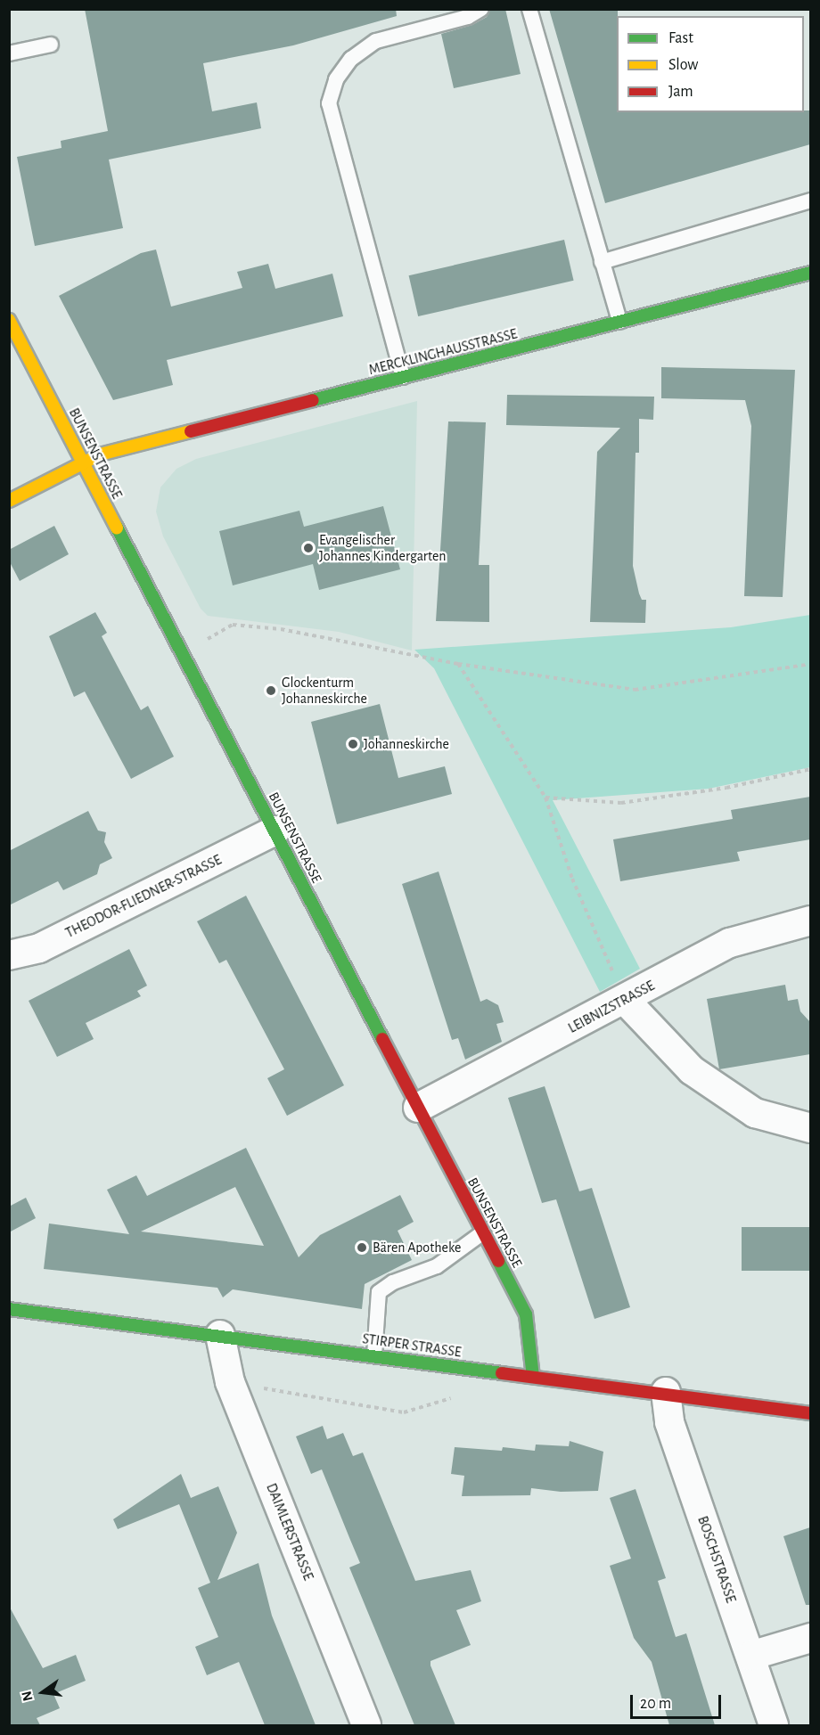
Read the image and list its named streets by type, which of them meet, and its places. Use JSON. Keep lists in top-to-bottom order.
{
  "streets": {
    "street": [
      "MERCKLINGHAUSSTRASSE",
      "BUNSENSTRASSE",
      "THEODOR-FLIEDNER-STRASSE",
      "LEIBNIZSTRASSE",
      "STIRPER STRASSE",
      "DAIMLERSTRASSE",
      "BOSCHSTRASSE"
    ]
  },
  "crossings": [
    ["MERCKLINGHAUSSTRASSE", "BUNSENSTRASSE"],
    ["BUNSENSTRASSE", "THEODOR-FLIEDNER-STRASSE"],
    ["BUNSENSTRASSE", "LEIBNIZSTRASSE"],
    ["BUNSENSTRASSE", "STIRPER STRASSE"],
    ["STIRPER STRASSE", "DAIMLERSTRASSE"],
    ["STIRPER STRASSE", "BOSCHSTRASSE"]
  ],
  "places": [
    "Evangelischer Johannes Kindergarten",
    "Glockenturm Johanneskirche",
    "Johanneskirche",
    "Bären Apotheke"
  ],
  "legend": ["Fast", "Slow", "Jam"],
  "scale_bar": "20 m",
  "north": "left"
}
